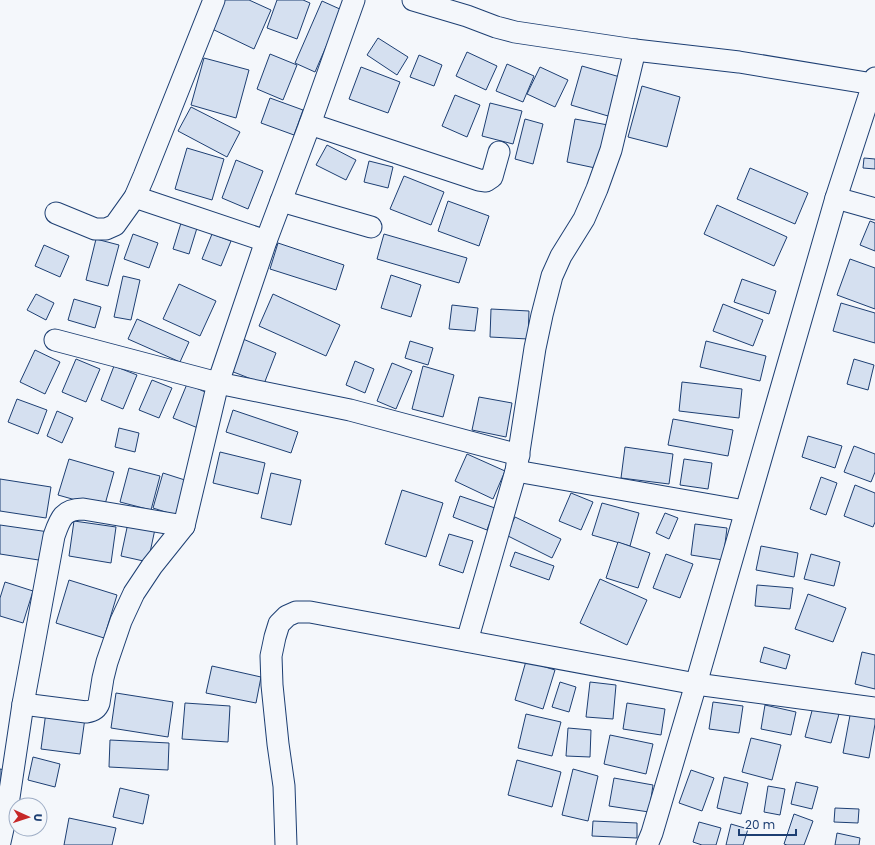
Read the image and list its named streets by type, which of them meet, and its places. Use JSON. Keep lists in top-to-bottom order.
{
  "scale_bar": "20 m",
  "north": "right"
}
